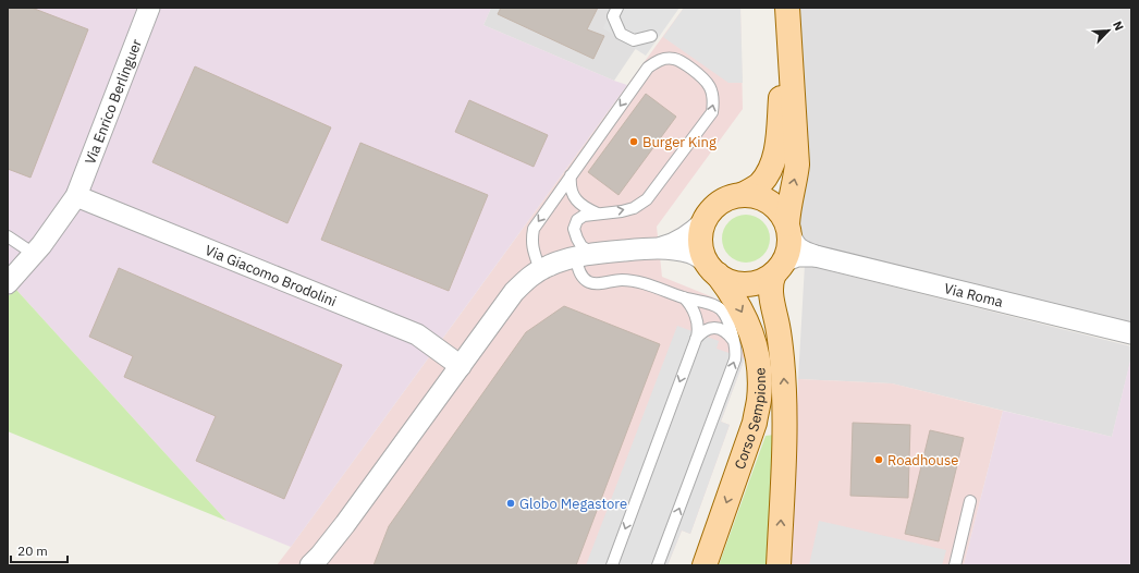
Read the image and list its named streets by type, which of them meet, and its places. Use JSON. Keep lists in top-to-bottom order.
{
  "streets": {
    "main road": ["Corso Sempione"],
    "street": ["Via Enrico Berlinguer", "Via Giacomo Brodolini", "Via Roma"]
  },
  "crossings": [
    ["Via Enrico Berlinguer", "Via Giacomo Brodolini"]
  ],
  "places": ["Burger King", "Roadhouse", "Globo Megastore"],
  "scale_bar": "20 m",
  "north": "top right"
}
